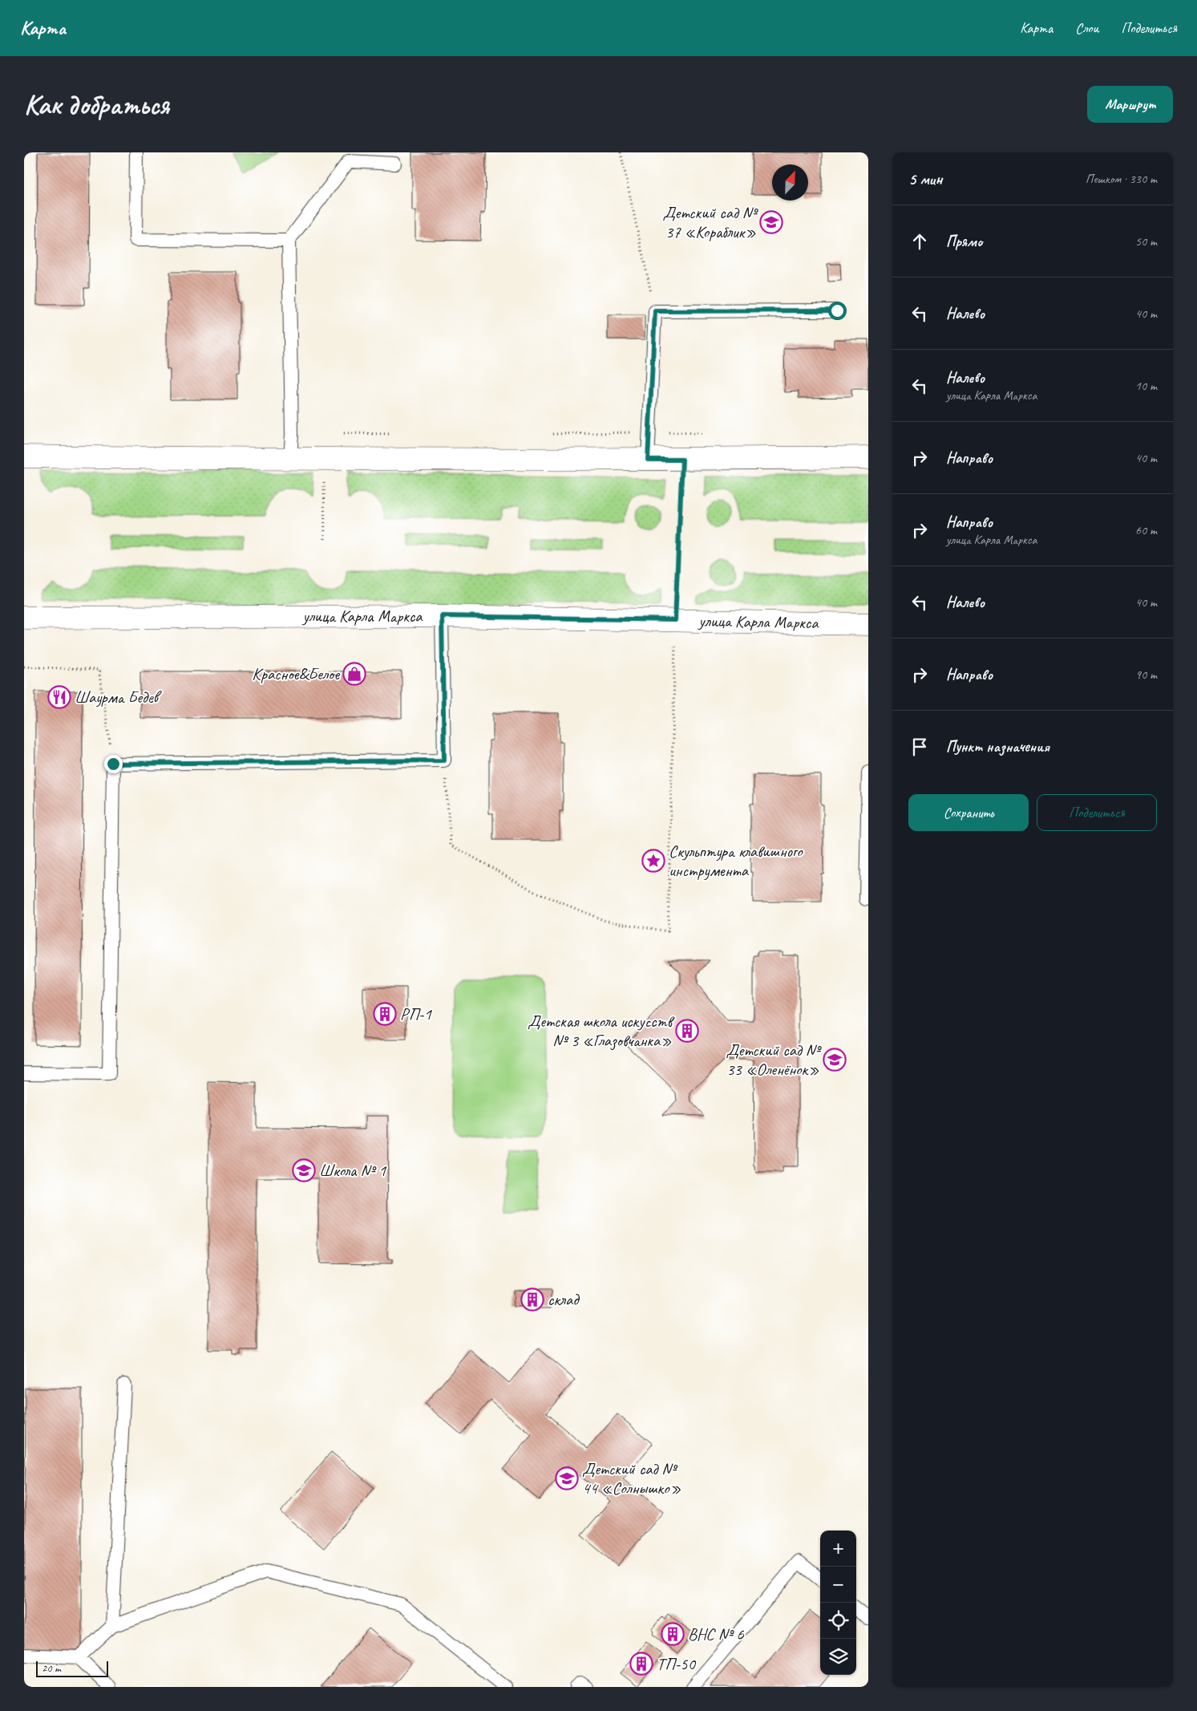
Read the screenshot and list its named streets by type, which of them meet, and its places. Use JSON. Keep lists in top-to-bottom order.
{
  "streets": {
    "street": ["улица Карла Маркса"]
  },
  "places": {
    "school or university": [
      "Детский сад № 37 «Кораблик»",
      "Детский сад № 33 «Оленёнок»",
      "Школа № 1",
      "Детский сад № 44 «Солнышко»"
    ],
    "shop": ["Красное&Белое"],
    "restaurant": ["Шаурма Бедев"],
    "place": ["Скульптура клавишного инструмента"],
    "building": [
      "РП-1",
      "Детская школа искусств № 3 «Глазовчанка»",
      "склад",
      "ВНС № 6",
      "ТП-50"
    ]
  },
  "scale_bar": "20 m",
  "north": "top right",
  "page": {
    "header": "Карта",
    "nav": ["Карта", "Слои", "Поделиться"],
    "buttons": [
      "Маршрут",
      ["Сохранить", "Поделиться"]
    ],
    "title": "Как добраться",
    "heading": ["5 мин", "Пешком · 330 m"],
    "list": [
      ["Прямо", "50 m"],
      ["Налево", "40 m"],
      ["Налево", "улица Карла Маркса", "10 m"],
      ["Направо", "40 m"],
      ["Направо", "улица Карла Маркса", "60 m"],
      ["Налево", "40 m"],
      ["Направо", "90 m"],
      "Пункт назначения"
    ],
    "map_buttons": ["+", "−"],
    "scale": "20 m"
  }
}
